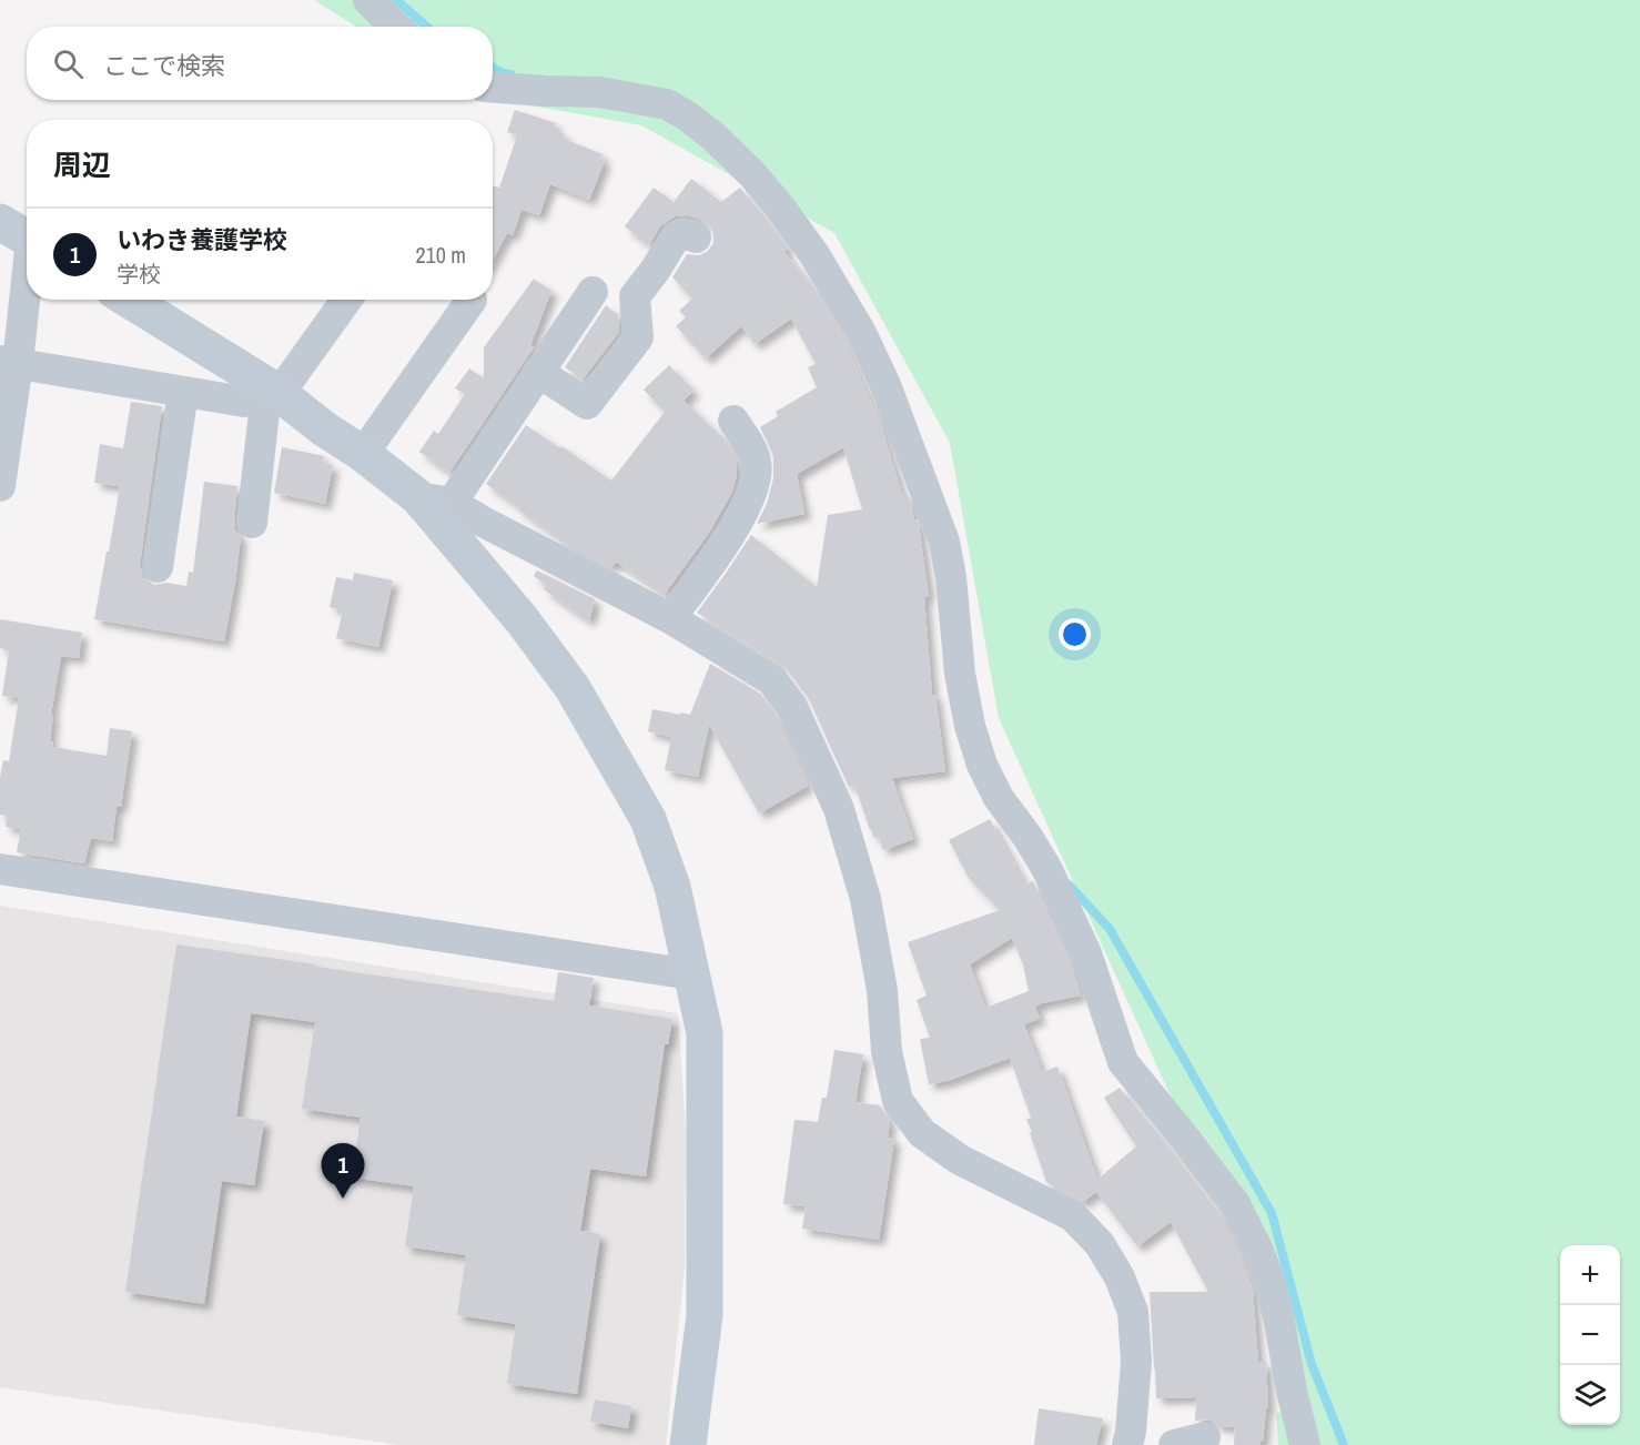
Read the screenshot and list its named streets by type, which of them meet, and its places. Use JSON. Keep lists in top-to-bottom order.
{
  "page": {
    "search": "ここで検索",
    "heading": "周辺",
    "list": [
      {
        "mark": "1",
        "name": "いわき養護学校",
        "note": "学校",
        "value": "210 m"
      }
    ],
    "pins": "1",
    "map_buttons": ["+", "−"]
  }
}
